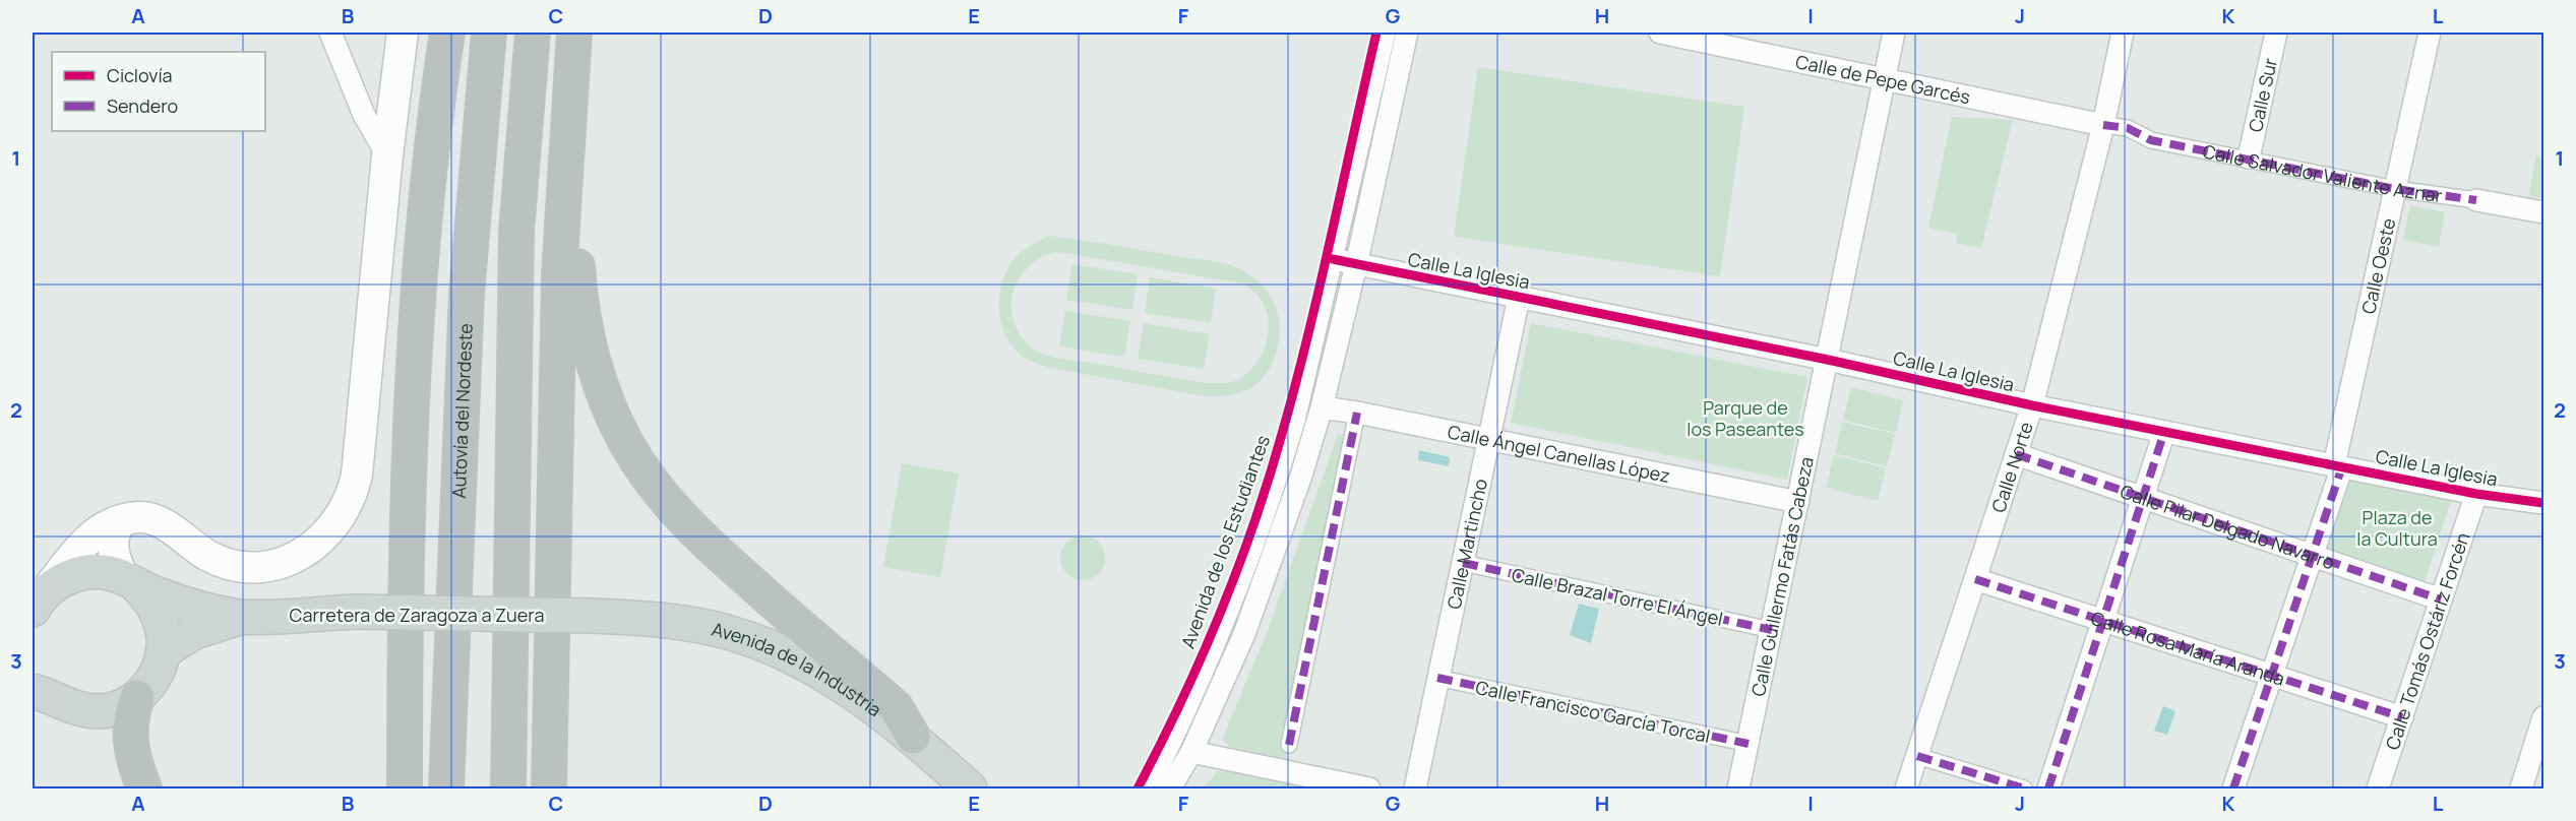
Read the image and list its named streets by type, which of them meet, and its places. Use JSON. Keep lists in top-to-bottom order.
{
  "streets": {
    "highway": ["Autovía del Nordeste"],
    "main road": ["Carretera de Zaragoza a Zuera", "Avenida de la Industria"],
    "street": [
      "Calle de Pepe Garcés",
      "Calle Sur",
      "Calle Salvador Valiente Aznar",
      "Calle Oeste",
      "Calle La Iglesia",
      "Calle Ángel Canellas López",
      "Calle Norte",
      "Calle Pilar Delgado Navarro",
      "Avenida de los Estudiantes",
      "Calle Martincho",
      "Calle Guillermo Fatás Cabeza",
      "Calle Brazal Torre El Ángel",
      "Calle Tomás Ostáriz Forcén",
      "Calle Rosa María Aranda",
      "Calle Francisco García Torcal"
    ]
  },
  "crossings": [
    ["Calle de Pepe Garcés", "Calle Salvador Valiente Aznar"],
    ["Calle de Pepe Garcés", "Calle Norte"],
    ["Calle de Pepe Garcés", "Calle Guillermo Fatás Cabeza"],
    ["Calle Sur", "Calle Salvador Valiente Aznar"],
    ["Calle Salvador Valiente Aznar", "Calle Oeste"],
    ["Calle Salvador Valiente Aznar", "Calle Norte"],
    ["Calle Oeste", "Calle La Iglesia"],
    ["Calle Oeste", "Calle Pilar Delgado Navarro"],
    ["Calle Oeste", "Calle Rosa María Aranda"],
    ["Calle La Iglesia", "Calle Norte"],
    ["Calle La Iglesia", "Avenida de los Estudiantes"],
    ["Calle La Iglesia", "Calle Martincho"],
    ["Calle La Iglesia", "Calle Guillermo Fatás Cabeza"],
    ["Calle La Iglesia", "Calle Tomás Ostáriz Forcén"],
    ["Calle Ángel Canellas López", "Calle Martincho"],
    ["Calle Ángel Canellas López", "Calle Guillermo Fatás Cabeza"],
    ["Calle Norte", "Calle Pilar Delgado Navarro"],
    ["Calle Norte", "Calle Rosa María Aranda"],
    ["Calle Pilar Delgado Navarro", "Calle Tomás Ostáriz Forcén"],
    ["Calle Martincho", "Calle Brazal Torre El Ángel"],
    ["Calle Martincho", "Calle Francisco García Torcal"],
    ["Calle Guillermo Fatás Cabeza", "Calle Brazal Torre El Ángel"],
    ["Calle Guillermo Fatás Cabeza", "Calle Francisco García Torcal"],
    ["Carretera de Zaragoza a Zuera", "Avenida de la Industria"],
    ["Calle Tomás Ostáriz Forcén", "Calle Rosa María Aranda"]
  ],
  "parks": ["Parque de los Paseantes", "Plaza de la Cultura"],
  "legend": ["Ciclovía", "Sendero"],
  "grid": {
    "columns": [
      "A",
      "B",
      "C",
      "D",
      "E",
      "F",
      "G",
      "H",
      "I",
      "J",
      "K",
      "L"
    ],
    "rows": ["1", "2", "3"]
  }
}
